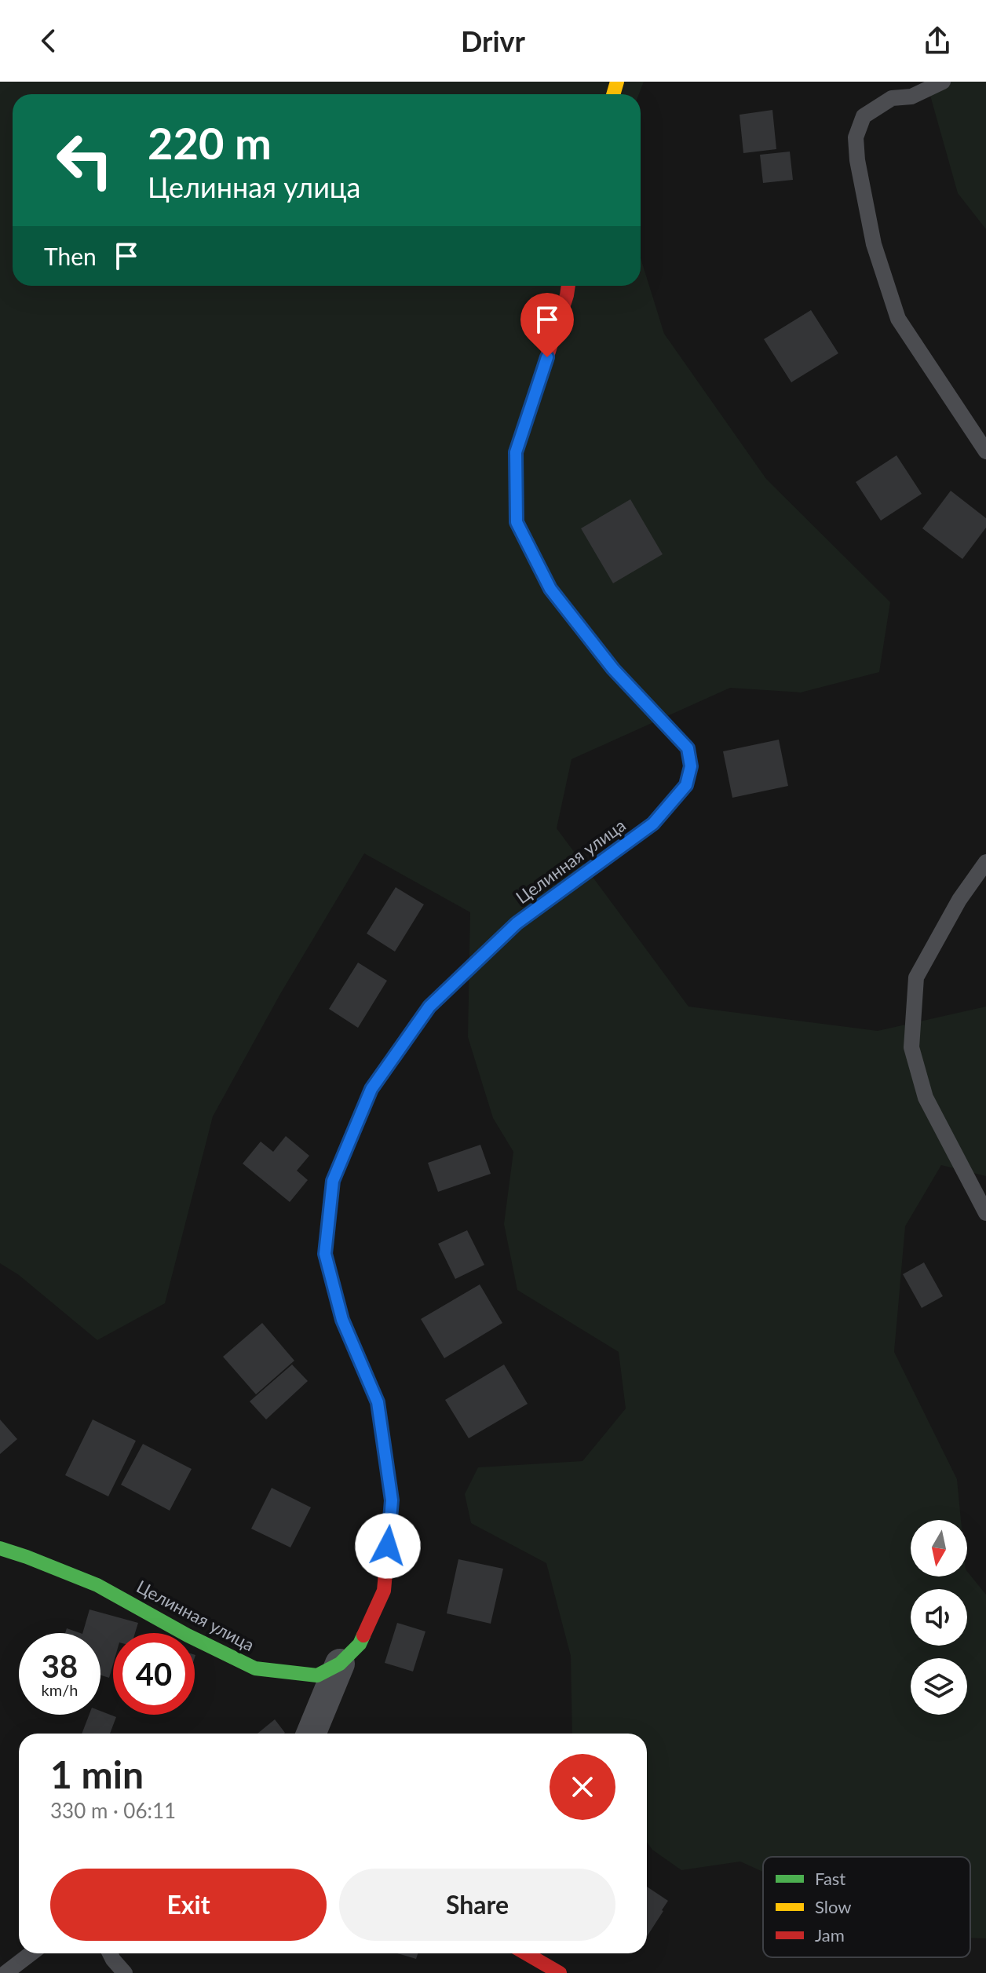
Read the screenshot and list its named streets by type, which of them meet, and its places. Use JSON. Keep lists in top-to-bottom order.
{
  "streets": {
    "street": ["Целинная улица"]
  },
  "legend": ["Fast", "Slow", "Jam"],
  "north": "bottom",
  "page": {
    "header": "Drivr",
    "turn": ["220 m", "Целинная улица"],
    "then": "Then",
    "speed": "38 km/h",
    "limit": "40",
    "heading": ["1 min", "330 m · 06:11"],
    "buttons": ["Exit", "Share"]
  }
}
